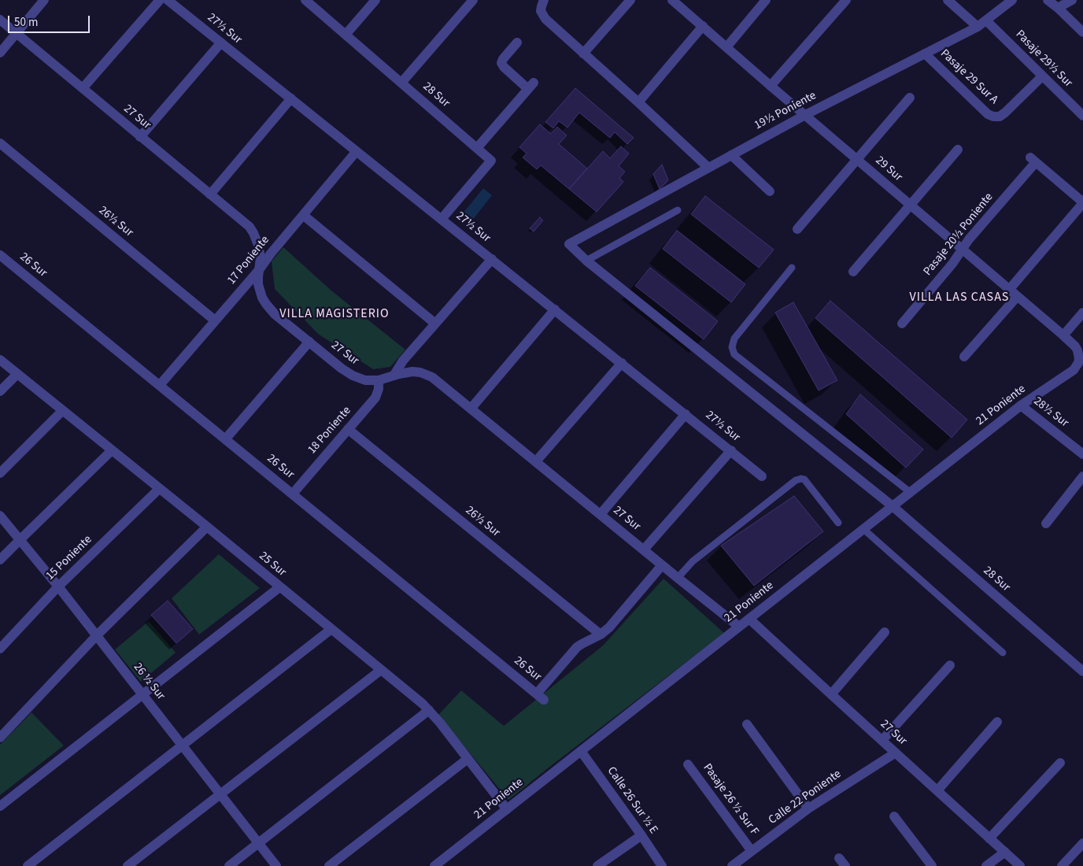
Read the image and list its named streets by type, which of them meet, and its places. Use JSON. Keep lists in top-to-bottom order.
{
  "streets": {
    "street": [
      "27½ Sur",
      "Pasaje 29½ Sur",
      "Pasaje 29 Sur A",
      "28 Sur",
      "19½ Poniente",
      "27 Sur",
      "29 Sur",
      "26½ Sur",
      "Pasaje 20½ Poniente",
      "17 Poniente",
      "26 Sur",
      "21 Poniente",
      "28½ Sur",
      "18 Poniente",
      "15 Poniente",
      "25 Sur",
      "26 ½ Sur",
      "Calle 22 Poniente",
      "Pasaje 26 ½ Sur F",
      "Calle 26 Sur ½ E"
    ]
  },
  "crossings": [
    ["27½ Sur", "28 Sur"],
    ["27½ Sur", "17 Poniente"],
    ["Pasaje 29½ Sur", "Pasaje 29 Sur A"],
    ["Pasaje 29½ Sur", "19½ Poniente"],
    ["Pasaje 29 Sur A", "19½ Poniente"],
    ["28 Sur", "19½ Poniente"],
    ["28 Sur", "21 Poniente"],
    ["19½ Poniente", "29 Sur"],
    ["27 Sur", "17 Poniente"],
    ["27 Sur", "21 Poniente"],
    ["27 Sur", "18 Poniente"],
    ["27 Sur", "Calle 22 Poniente"],
    ["29 Sur", "Pasaje 20½ Poniente"],
    ["29 Sur", "21 Poniente"],
    ["26½ Sur", "17 Poniente"],
    ["26½ Sur", "26 Sur"],
    ["26½ Sur", "18 Poniente"],
    ["17 Poniente", "26 Sur"],
    ["26 Sur", "18 Poniente"],
    ["21 Poniente", "28½ Sur"],
    ["21 Poniente", "25 Sur"],
    ["21 Poniente", "Calle 26 Sur ½ E"],
    ["15 Poniente", "25 Sur"],
    ["15 Poniente", "26 ½ Sur"],
    ["Calle 22 Poniente", "Pasaje 26 ½ Sur F"]
  ],
  "districts": ["VILLA LAS CASAS", "VILLA MAGISTERIO"],
  "scale_bar": "50 m"
}
